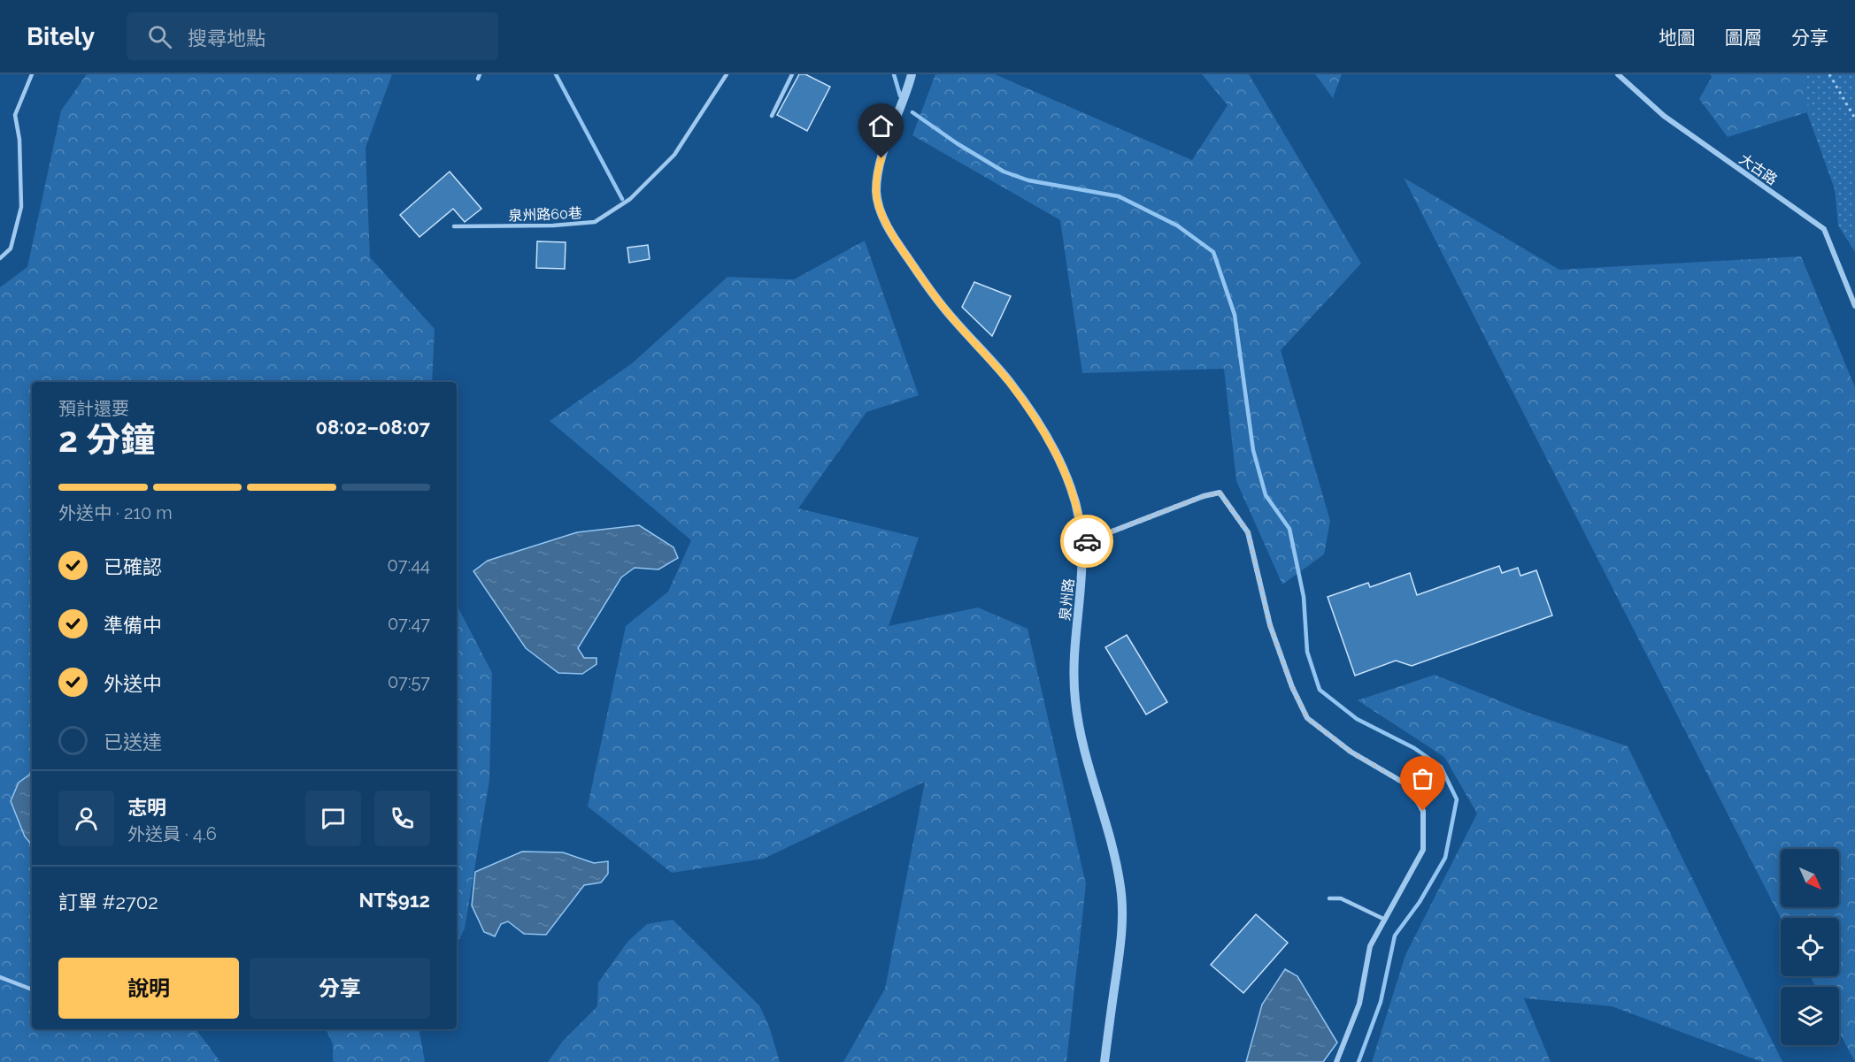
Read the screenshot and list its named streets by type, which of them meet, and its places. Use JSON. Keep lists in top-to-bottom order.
{
  "streets": {
    "street": ["大古路", "泉州路"],
    "lane": ["泉州路60巷"]
  },
  "north": "bottom right",
  "page": {
    "header": "Bitely",
    "search": "搜尋地點",
    "nav": ["地圖", "圖層", "分享"],
    "heading": ["2 分鐘", "預計還要", "08:02–08:07"],
    "panel": [
      "志明",
      "外送員 · 4.6",
      "訂單 #2702",
      "NT$912"
    ],
    "bar": "外送中 · 210 m",
    "list": [
      ["已確認", "07:44"],
      ["準備中", "07:47"],
      ["外送中", "07:57"],
      "已送達"
    ],
    "buttons": ["說明", "分享"]
  }
}
